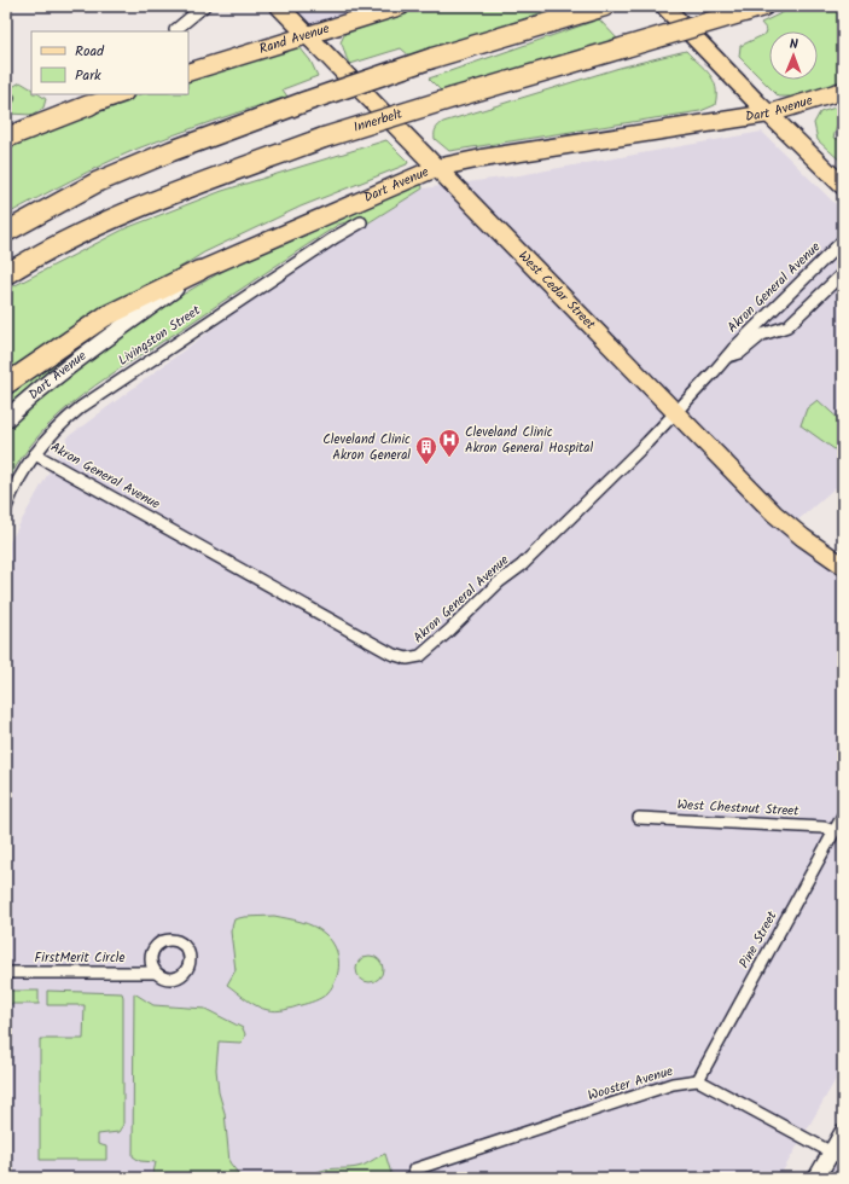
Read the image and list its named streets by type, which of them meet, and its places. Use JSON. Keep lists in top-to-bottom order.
{
  "streets": {
    "highway": ["Innerbelt"],
    "main road": ["Rand Avenue", "Dart Avenue", "West Cedar Street"],
    "street": [
      "Akron General Avenue",
      "Livingston Street",
      "West Chestnut Street",
      "Pine Street",
      "FirstMerit Circle",
      "Wooster Avenue"
    ]
  },
  "crossings": [
    ["Rand Avenue", "West Cedar Street"],
    ["Dart Avenue", "West Cedar Street"],
    ["Akron General Avenue", "West Cedar Street"],
    ["Akron General Avenue", "Livingston Street"],
    ["West Chestnut Street", "Pine Street"],
    ["Pine Street", "Wooster Avenue"]
  ],
  "places": {
    "hospital": ["Cleveland Clinic Akron General Hospital"],
    "building": ["Cleveland Clinic Akron General"]
  },
  "legend": ["Road", "Park"],
  "north": "top"
}
